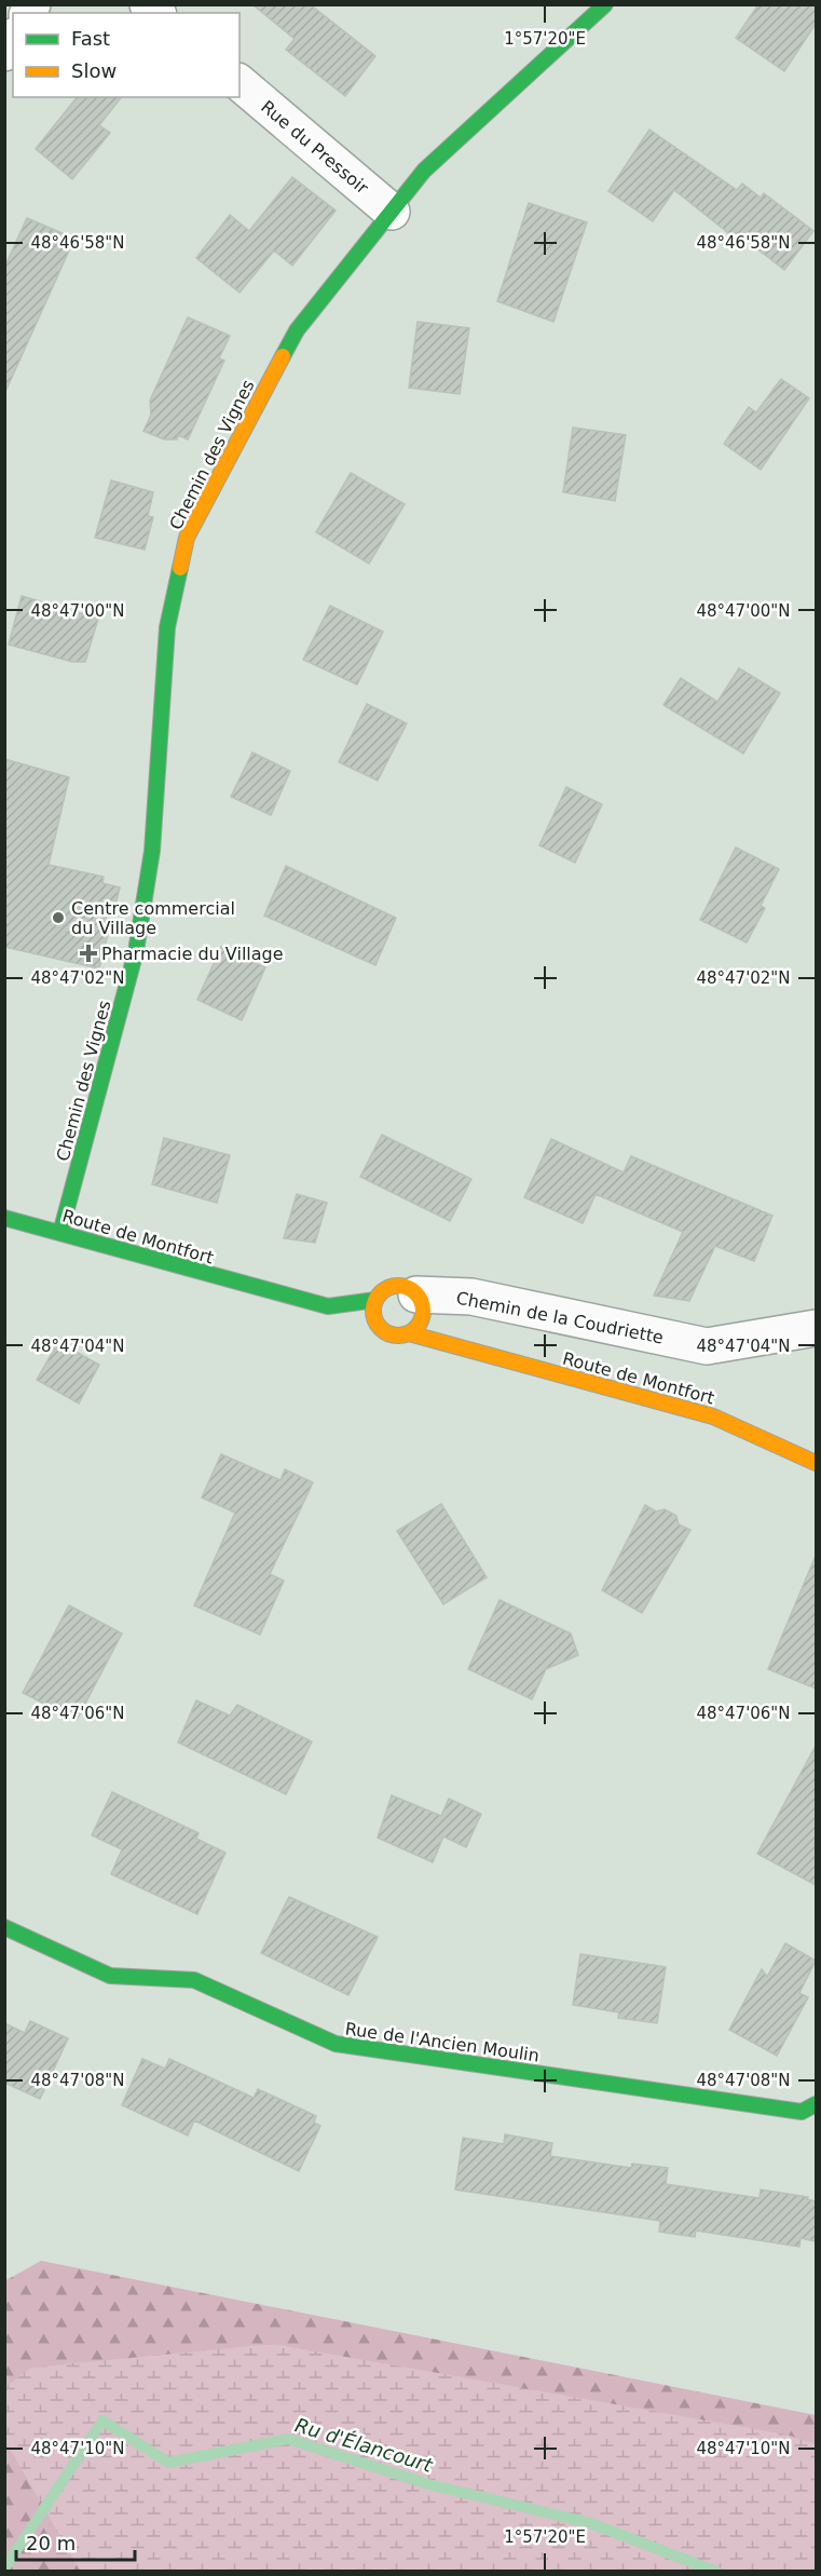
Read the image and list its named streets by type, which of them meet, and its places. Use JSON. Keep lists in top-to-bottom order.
{
  "streets": {
    "street": [
      "Rue du Pressoir",
      "Chemin des Vignes",
      "Route de Montfort",
      "Chemin de la Coudriette",
      "Rue de l'Ancien Moulin"
    ]
  },
  "crossings": [
    ["Rue du Pressoir", "Chemin des Vignes"],
    ["Chemin des Vignes", "Route de Montfort"],
    ["Route de Montfort", "Chemin de la Coudriette"]
  ],
  "water": ["Ru d'Élancourt"],
  "places": {
    "other": ["Centre commercial du Village"],
    "health": ["Pharmacie du Village"]
  },
  "legend": ["Fast", "Slow"],
  "scale_bar": "20 m",
  "coordinates": [
    "1°57'20\"E",
    "48°46'58\"N",
    "48°47'00\"N",
    "48°47'02\"N",
    "48°47'04\"N",
    "48°47'06\"N",
    "48°47'08\"N",
    "48°47'10\"N"
  ]
}
